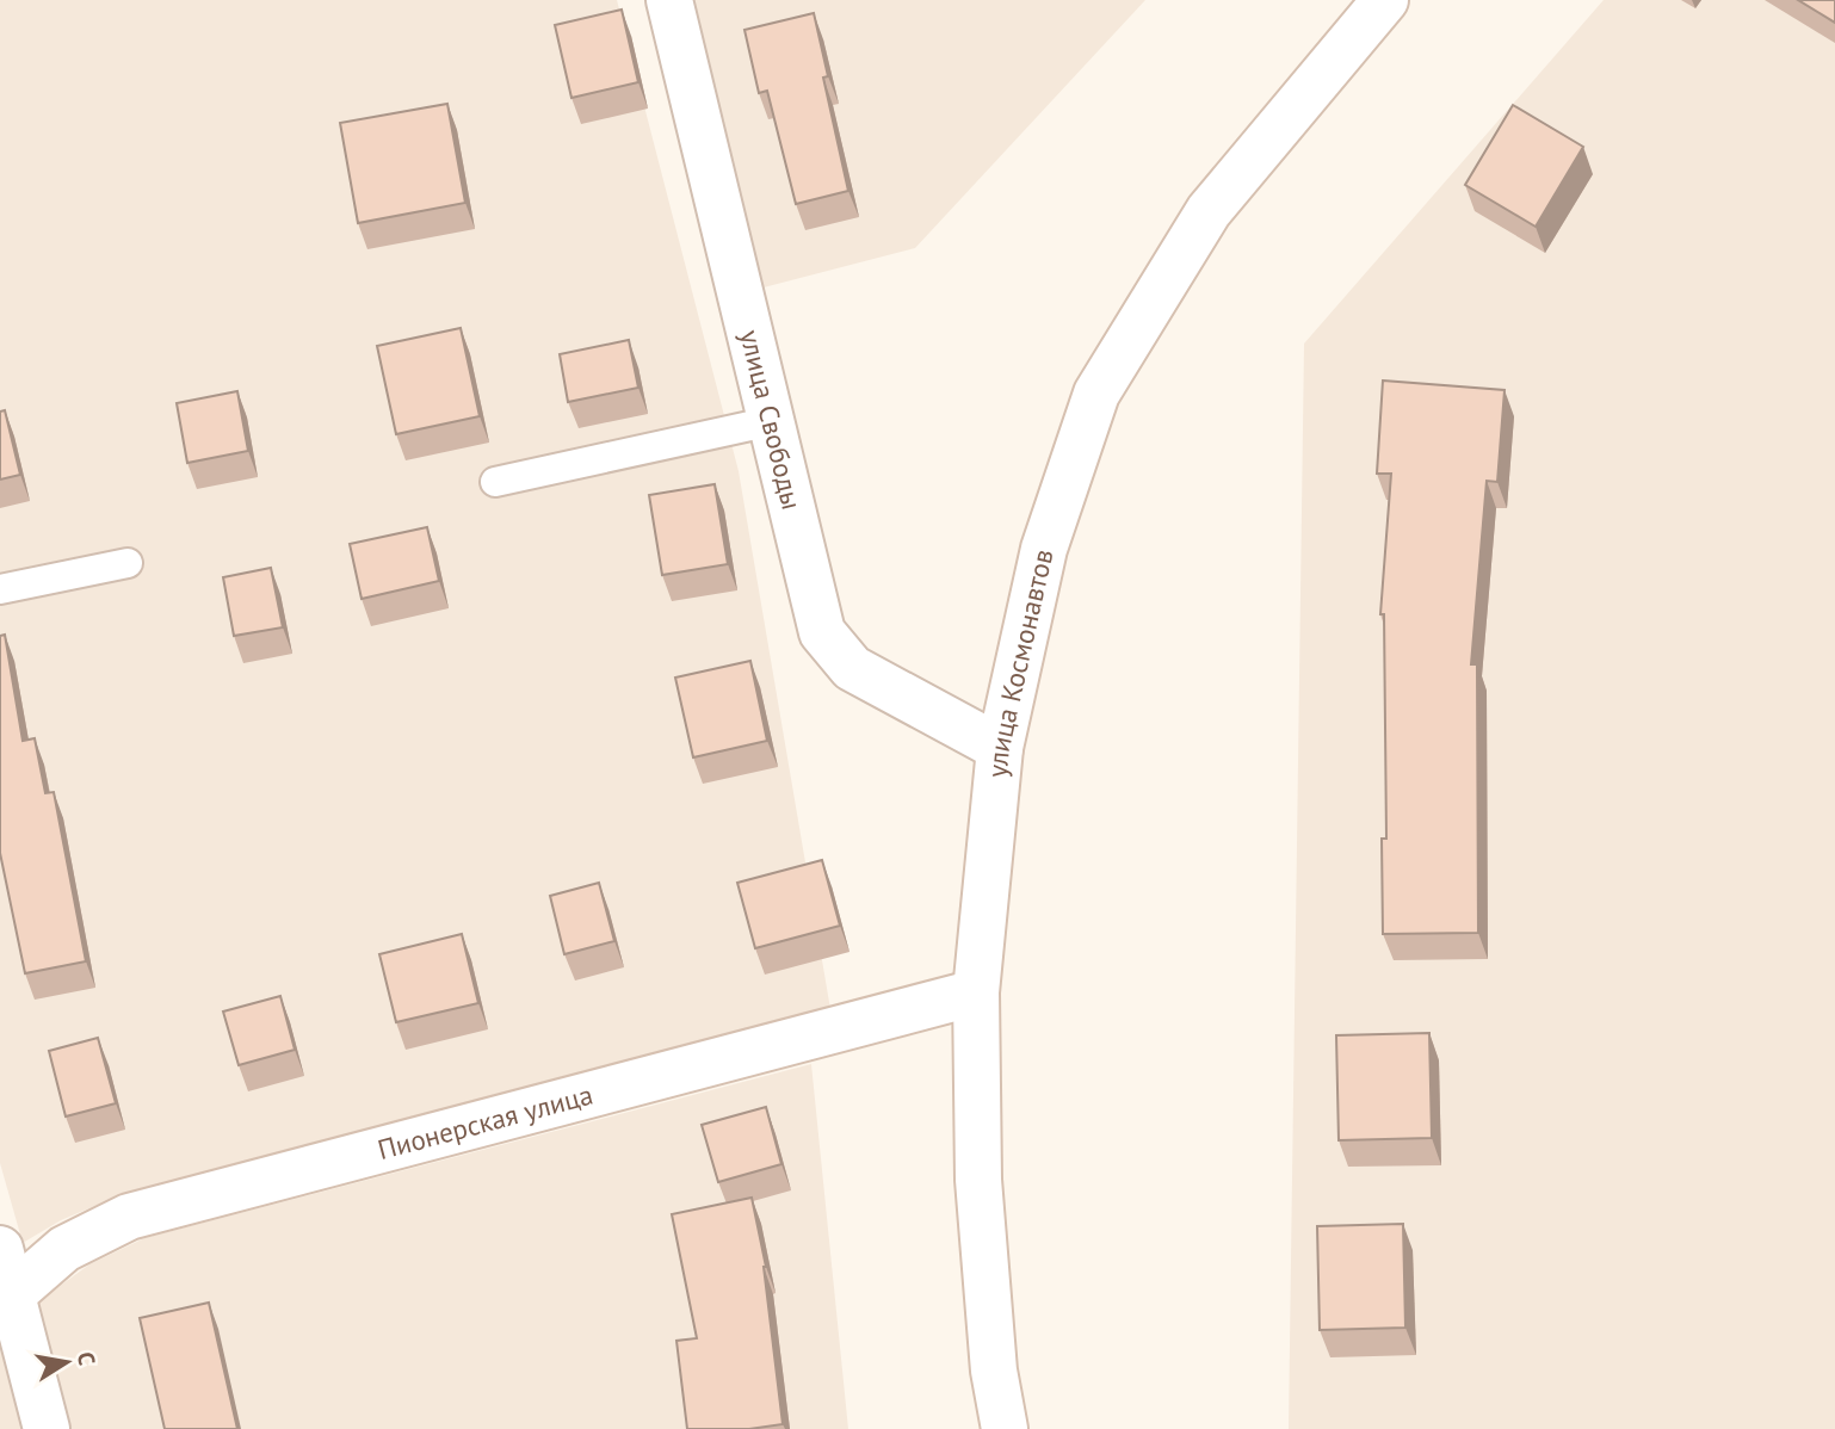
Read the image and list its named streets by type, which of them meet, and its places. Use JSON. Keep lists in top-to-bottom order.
{
  "streets": {
    "street": ["улица Свободы", "улица Космонавтов", "Пионерская улица"]
  },
  "crossings": [
    ["улица Свободы", "улица Космонавтов"],
    ["улица Космонавтов", "Пионерская улица"]
  ],
  "north": "right"
}
